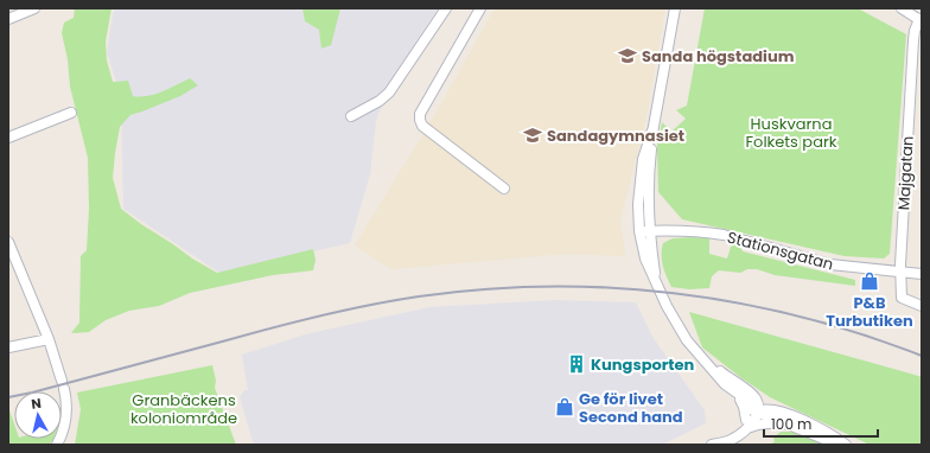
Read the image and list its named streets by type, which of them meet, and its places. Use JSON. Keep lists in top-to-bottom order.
{
  "streets": {
    "street": ["Majgatan", "Stationsgatan"]
  },
  "crossings": [
    ["Majgatan", "Stationsgatan"]
  ],
  "parks": ["Huskvarna Folkets park", "Granbäckens koloniområde"],
  "places": {
    "school or university": ["Sanda högstadium", "Sandagymnasiet"],
    "shop": ["P&B Turbutiken", "Ge för livet Second hand"],
    "building": ["Kungsporten"]
  },
  "scale_bar": "100 m",
  "north": "top"
}
